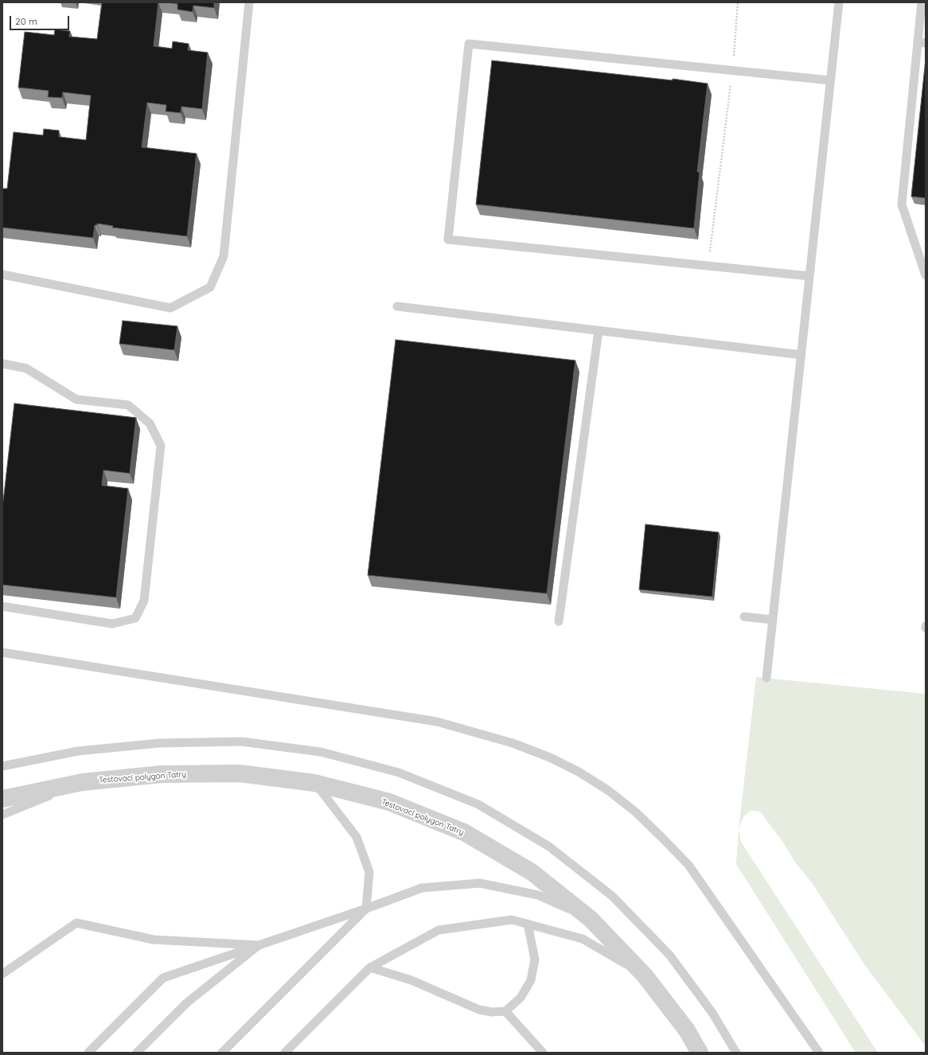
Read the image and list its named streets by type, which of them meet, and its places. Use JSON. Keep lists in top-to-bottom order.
{
  "streets": {
    "street": ["Testovací polygon Tatry"]
  },
  "scale_bar": "20 m"
}
